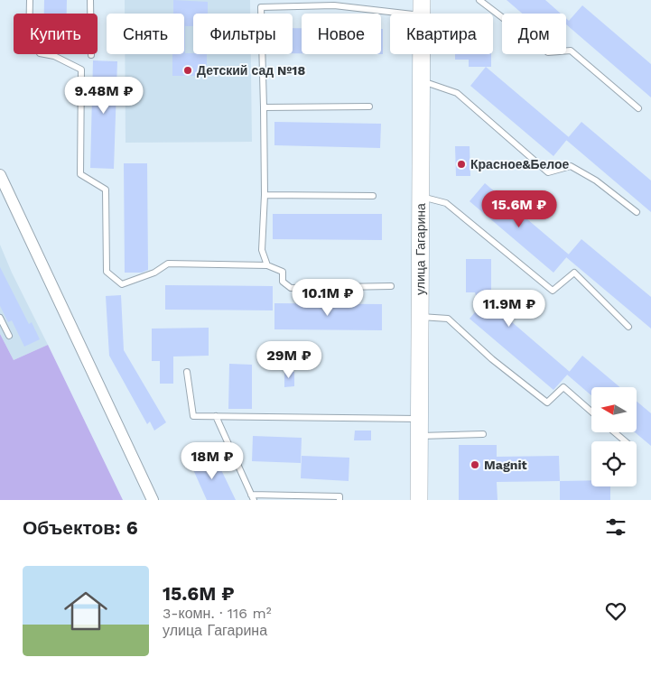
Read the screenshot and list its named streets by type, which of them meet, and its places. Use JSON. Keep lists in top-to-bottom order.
{
  "streets": {
    "main road": ["улица Гагарина"]
  },
  "places": ["Детский сад №18", "Красное&Белое", "Magnit"],
  "north": "left",
  "page": {
    "chip": [
      "Купить",
      "Снять",
      "Фильтры",
      "Новое",
      "Квартира",
      "Дом"
    ],
    "price": [
      "9.48M ₽",
      "15.6M ₽",
      "10.1M ₽",
      "11.9M ₽",
      "29M ₽",
      "18M ₽"
    ],
    "heading": "Объектов: 6",
    "list": [
      {
        "name": "15.6M ₽",
        "note": "3-комн. · 116 m² · улица Гагарина"
      }
    ]
  }
}
